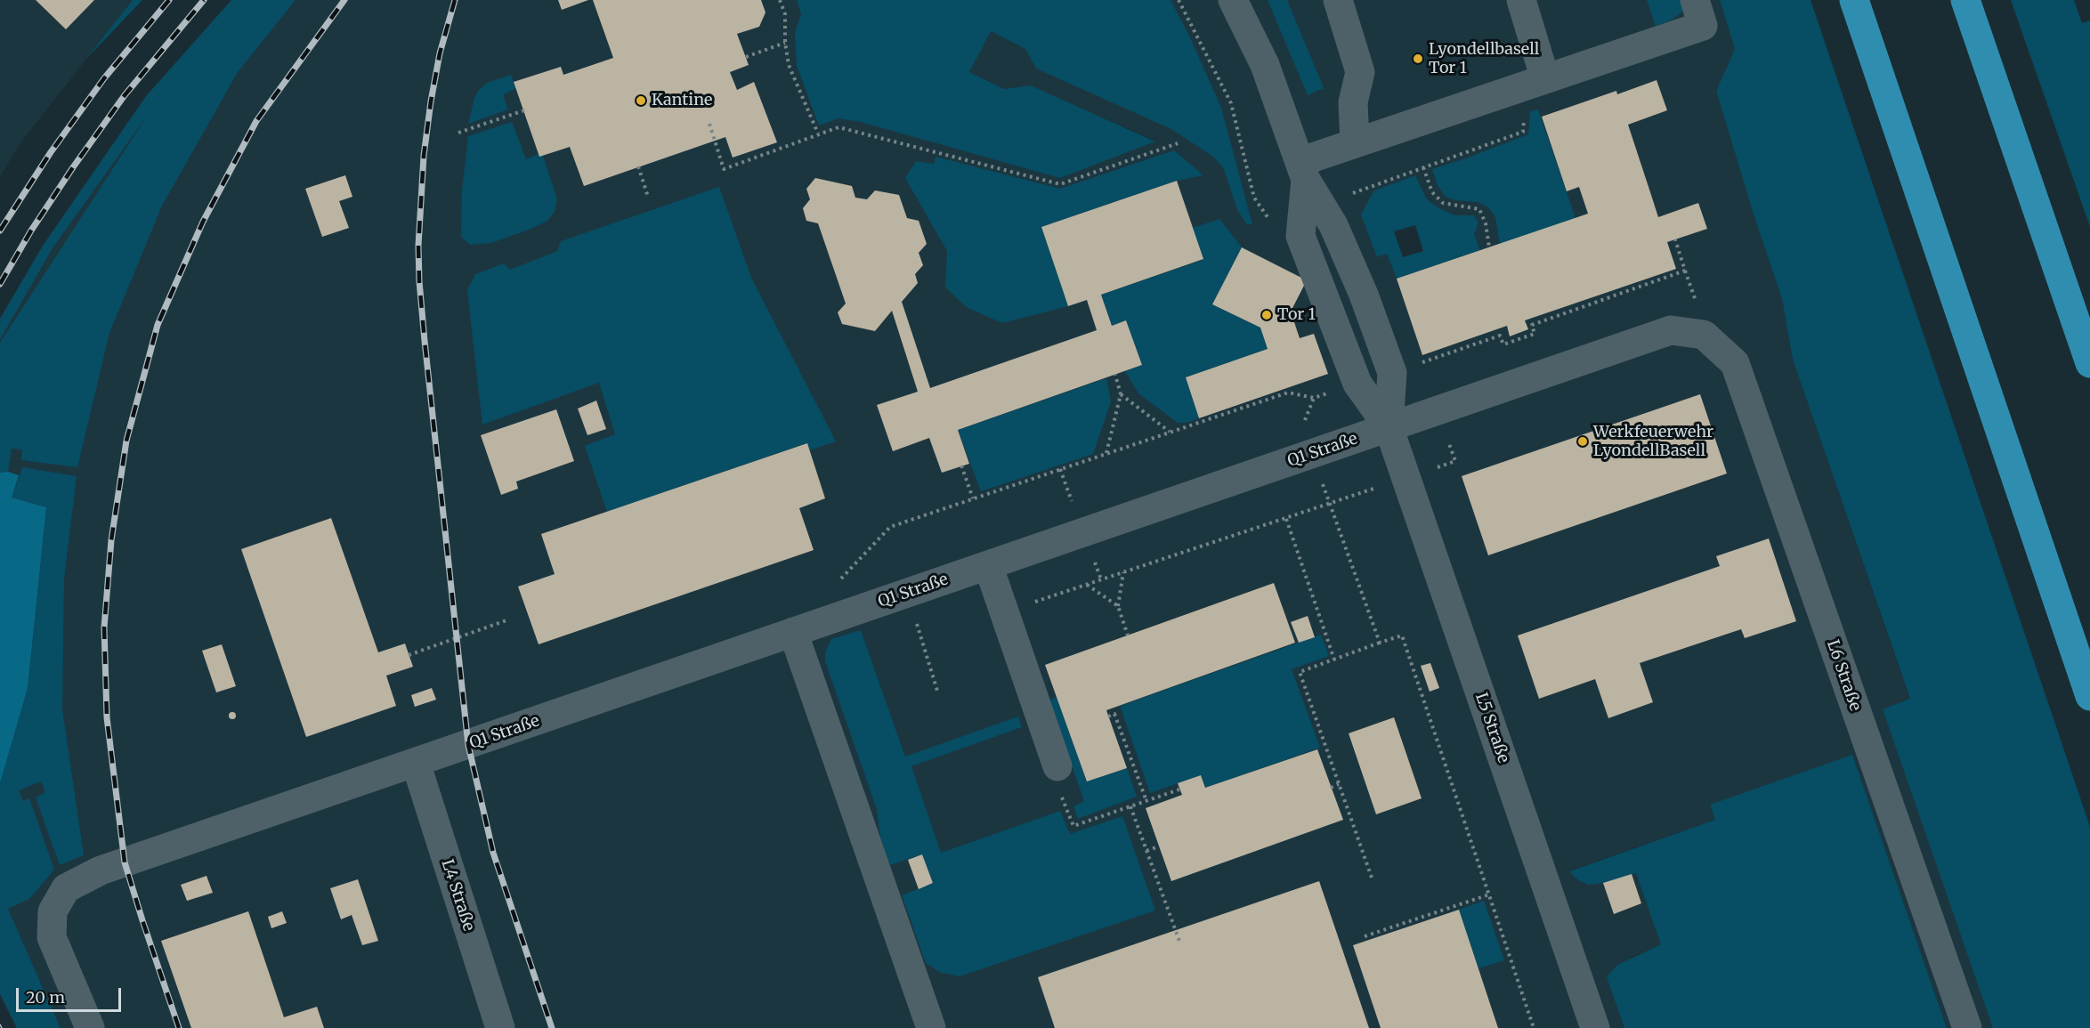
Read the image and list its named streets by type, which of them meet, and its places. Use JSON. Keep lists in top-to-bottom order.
{
  "streets": {
    "street": [
      "Q1 Straße",
      "L6 Straße",
      "L5 Straße",
      "L4 Straße"
    ]
  },
  "crossings": [
    ["Q1 Straße", "L6 Straße"],
    ["Q1 Straße", "L5 Straße"],
    ["Q1 Straße", "L4 Straße"]
  ],
  "places": [
    "Lyondellbasell Tor 1",
    "Kantine",
    "Tor 1",
    "Werkfeuerwehr LyondellBasell"
  ],
  "scale_bar": "20 m"
}
